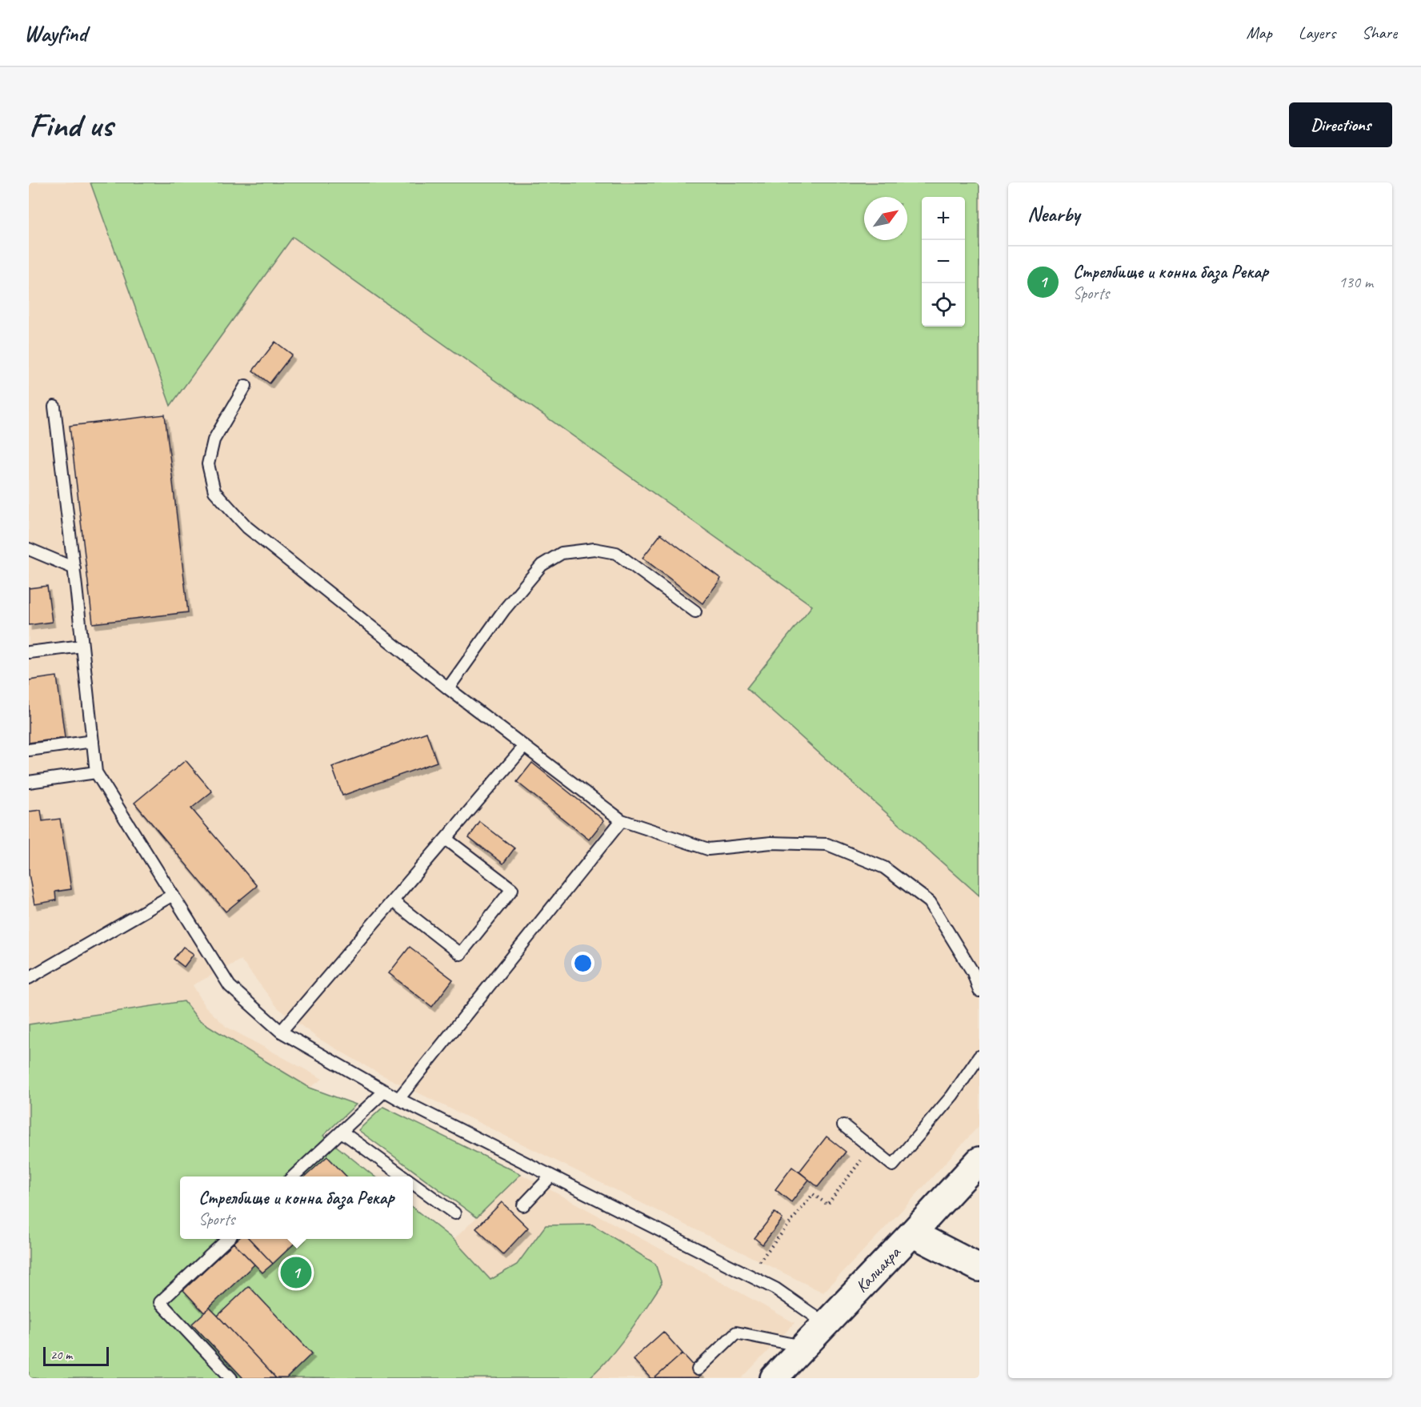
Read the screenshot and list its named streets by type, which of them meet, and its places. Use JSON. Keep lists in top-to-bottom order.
{
  "streets": {
    "street": ["Калиакра"]
  },
  "scale_bar": "20 m",
  "north": "top right",
  "page": {
    "header": "Wayfind",
    "nav": ["Map", "Layers", "Share"],
    "buttons": "Directions",
    "title": "Find us",
    "heading": "Nearby",
    "map_buttons": ["+", "−"],
    "list": [
      {
        "mark": "1",
        "name": "Стрелбище и конна база Рекар",
        "note": "Sports",
        "value": "130 m"
      }
    ],
    "popup": ["Стрелбище и конна база Рекар", "Sports"],
    "pins": "1",
    "scale": "20 m"
  }
}
